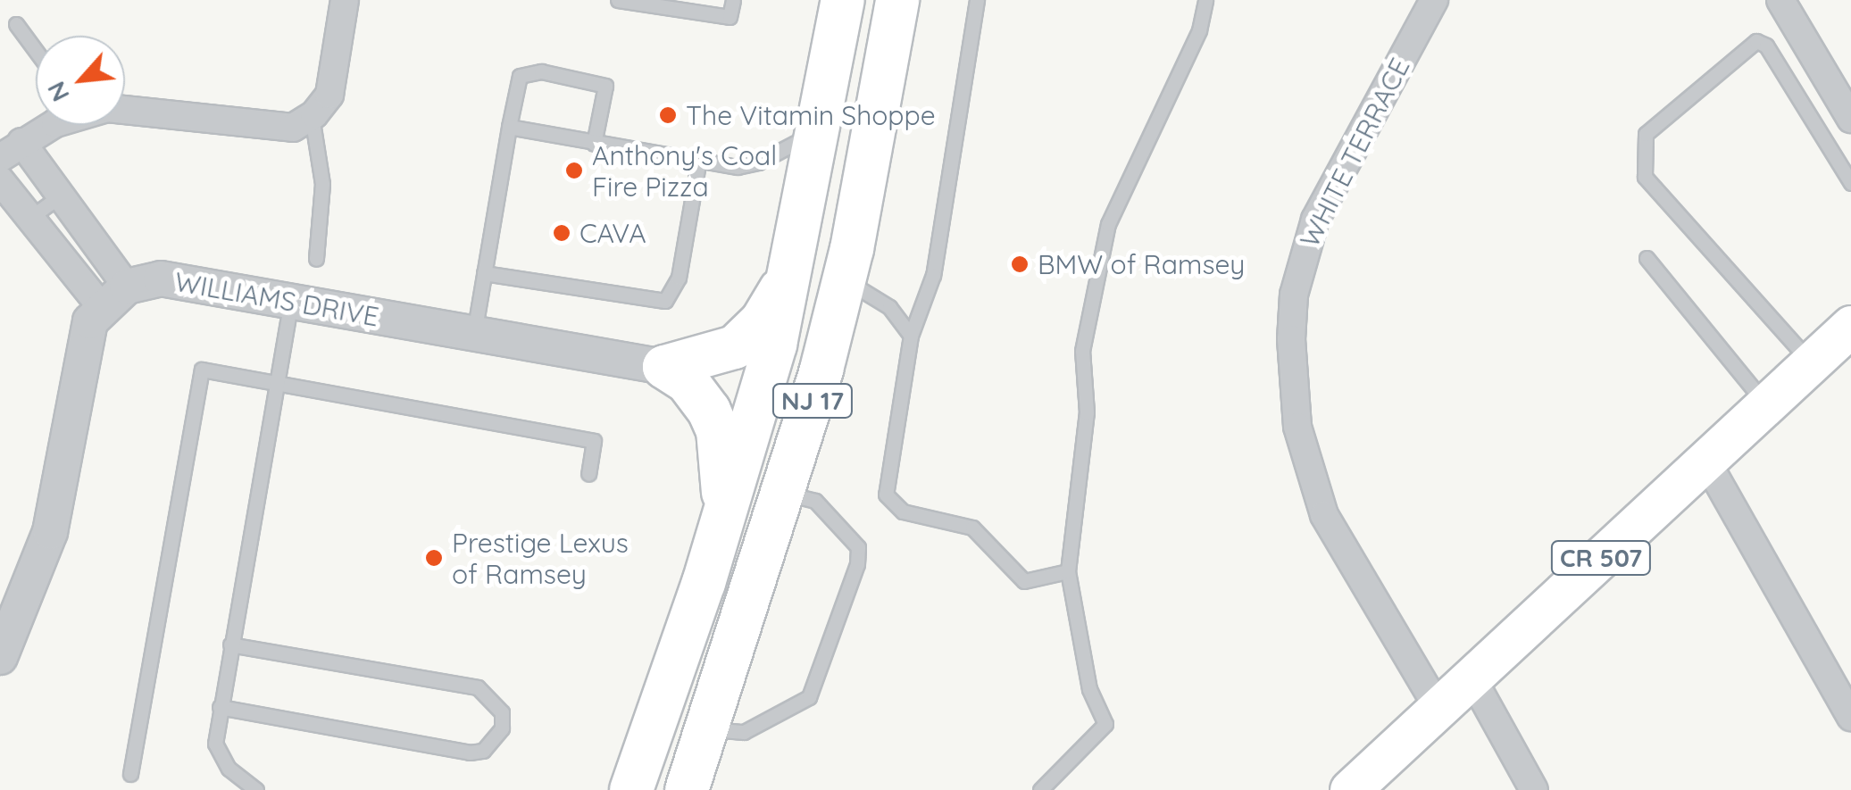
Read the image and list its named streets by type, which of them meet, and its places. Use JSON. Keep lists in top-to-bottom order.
{
  "streets": {
    "highway": ["NJ 17"],
    "main road": ["CR 507"],
    "street": ["WHITE TERRACE", "WILLIAMS DRIVE"]
  },
  "crossings": [
    ["WHITE TERRACE", "CR 507"]
  ],
  "places": [
    "The Vitamin Shoppe",
    "Anthony's Coal Fire Pizza",
    "CAVA",
    "BMW of Ramsey",
    "Prestige Lexus of Ramsey"
  ],
  "north": "bottom left"
}
